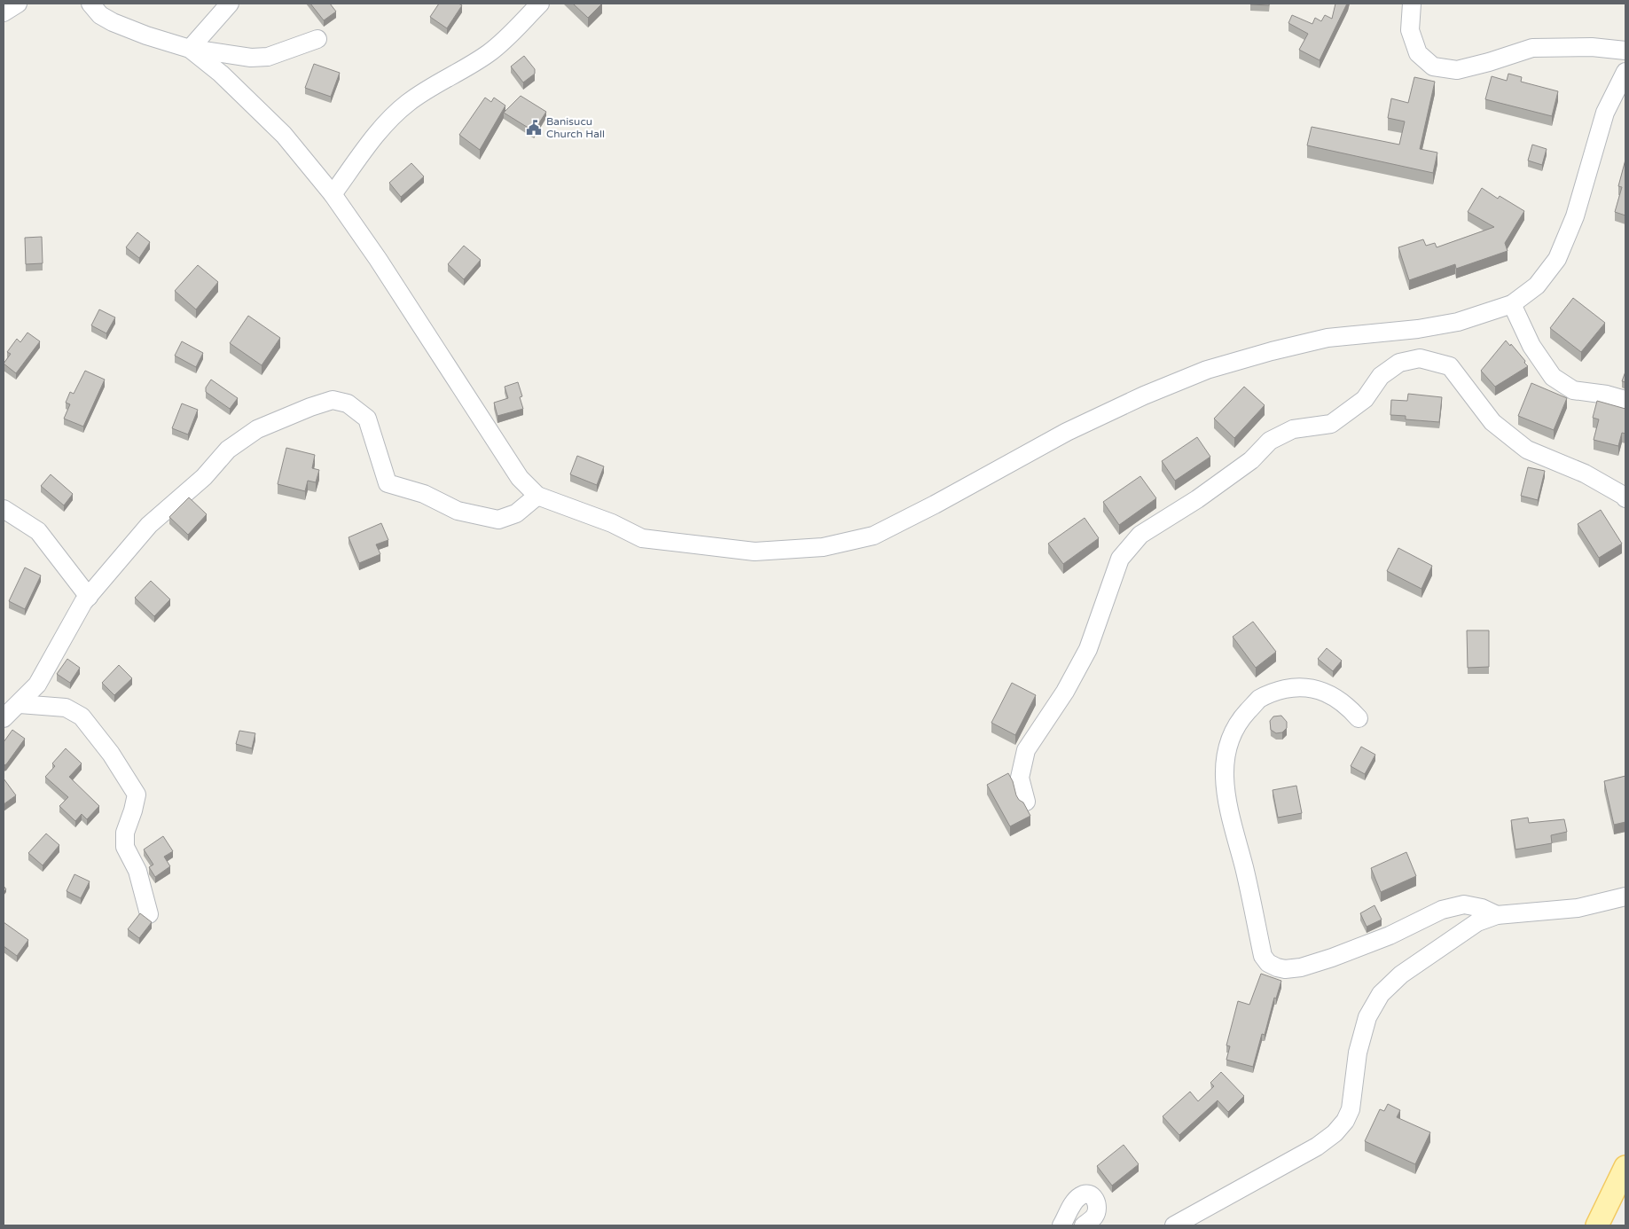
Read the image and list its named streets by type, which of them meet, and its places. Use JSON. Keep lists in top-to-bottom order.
{
  "places": {
    "public building": ["Banisucu Church Hall"]
  }
}
